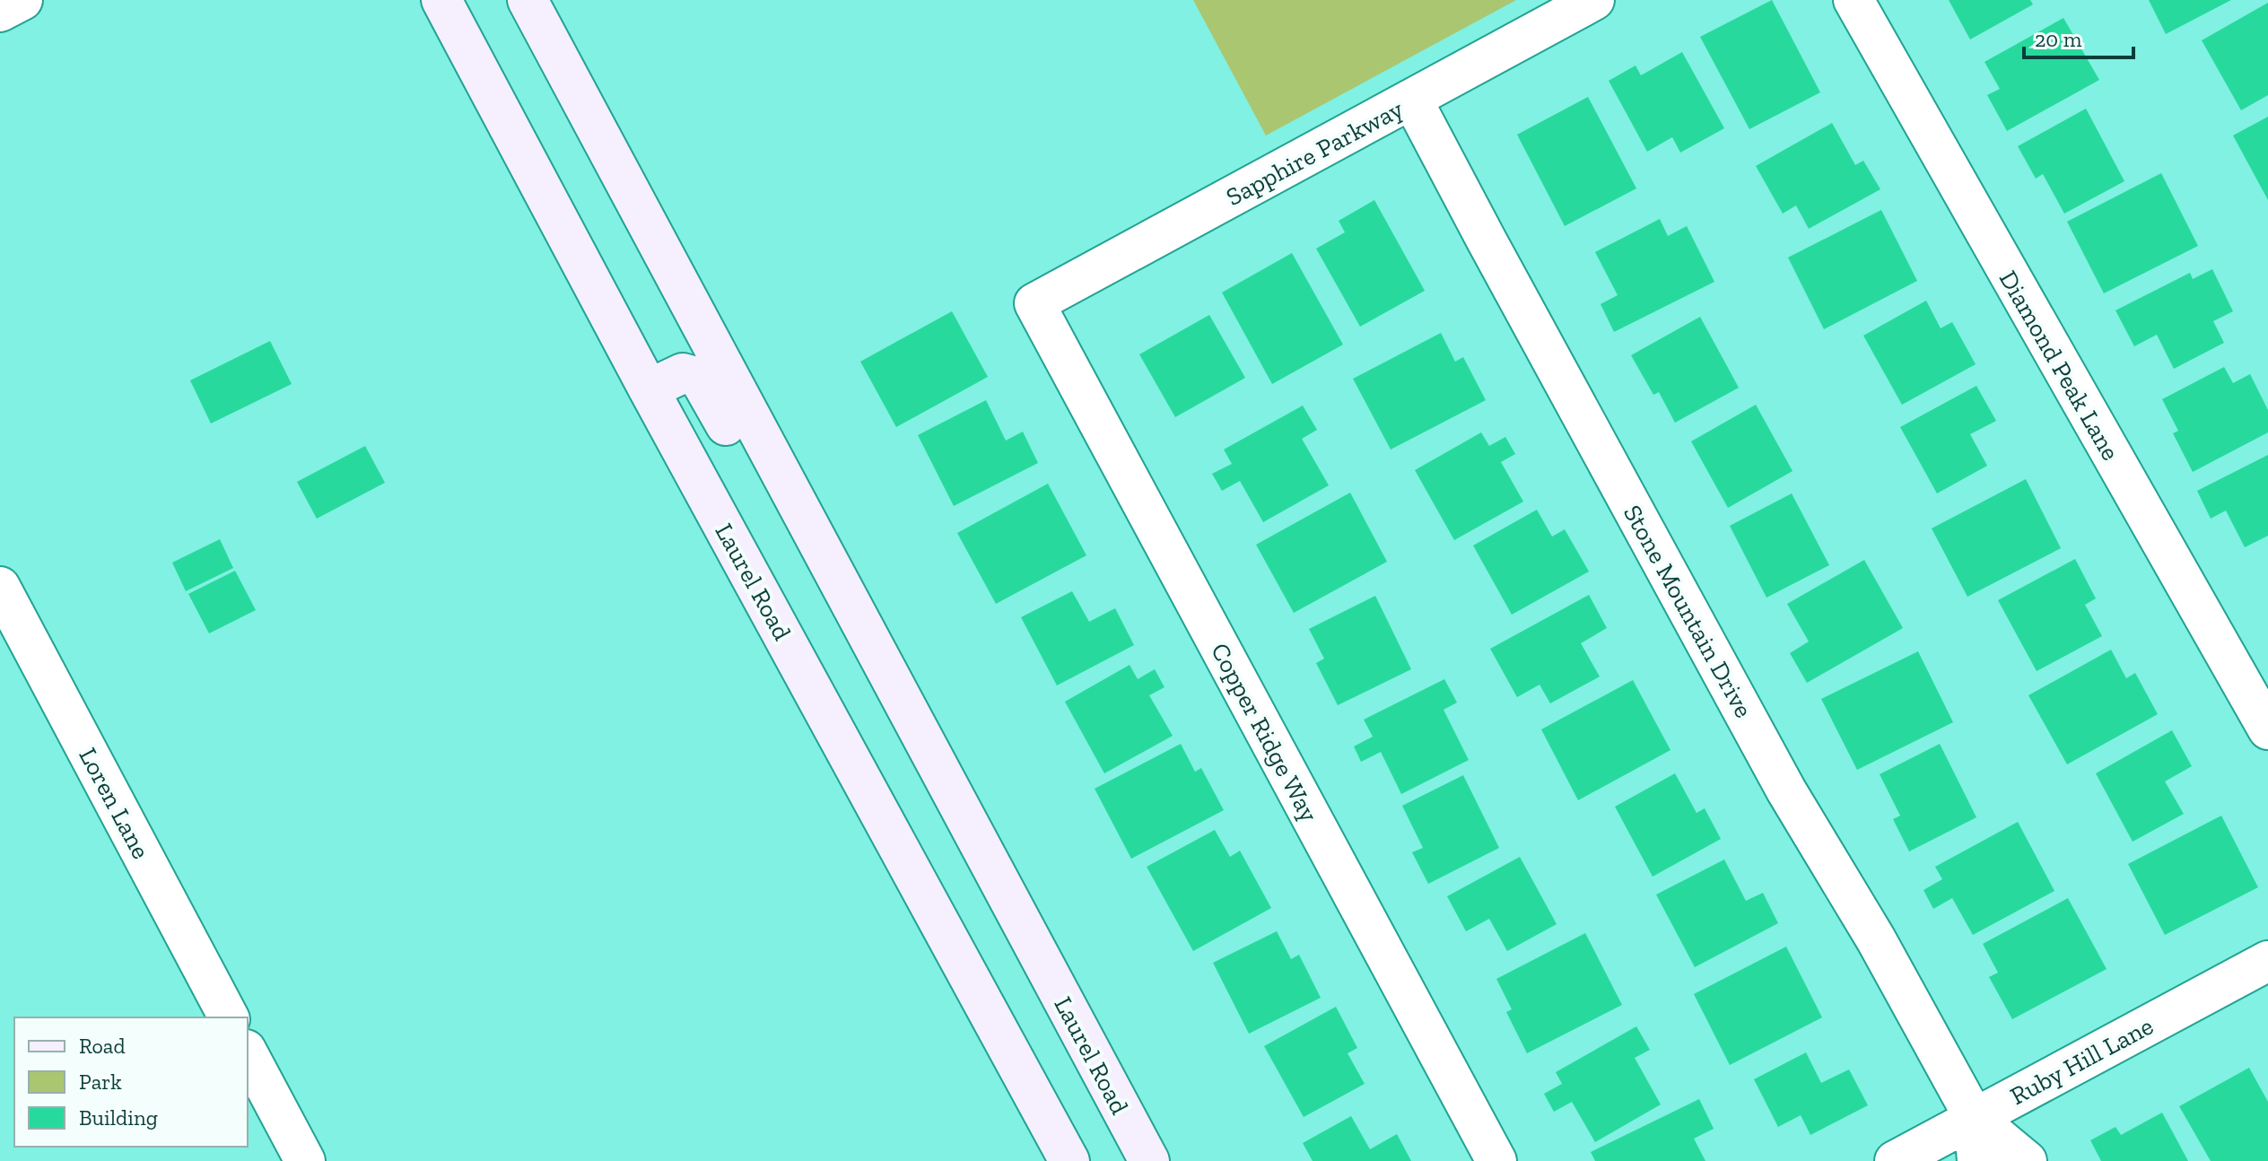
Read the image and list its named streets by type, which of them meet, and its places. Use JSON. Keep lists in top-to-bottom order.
{
  "streets": {
    "main road": ["Laurel Road"],
    "street": [
      "Sapphire Parkway",
      "Diamond Peak Lane",
      "Stone Mountain Drive",
      "Copper Ridge Way",
      "Loren Lane",
      "Ruby Hill Lane"
    ]
  },
  "crossings": [
    ["Sapphire Parkway", "Stone Mountain Drive"],
    ["Sapphire Parkway", "Copper Ridge Way"],
    ["Stone Mountain Drive", "Ruby Hill Lane"]
  ],
  "legend": ["Road", "Park", "Building"],
  "scale_bar": "20 m"
}
